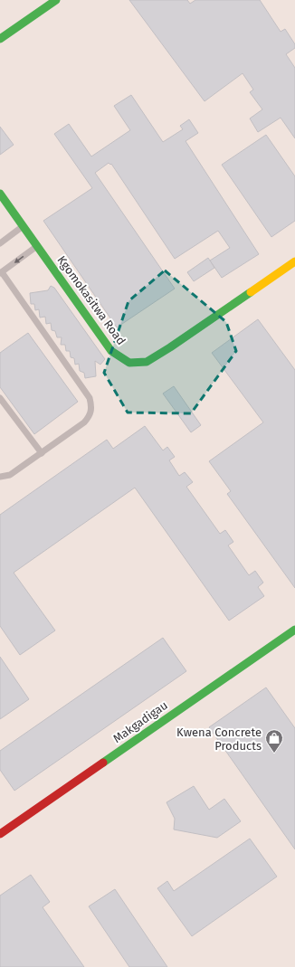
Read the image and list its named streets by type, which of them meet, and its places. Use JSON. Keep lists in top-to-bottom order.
{
  "streets": {
    "street": ["Kgomokasitwa Road", "Makgadigau"]
  },
  "places": {
    "shop": ["Kwena Concrete Products"]
  }
}
